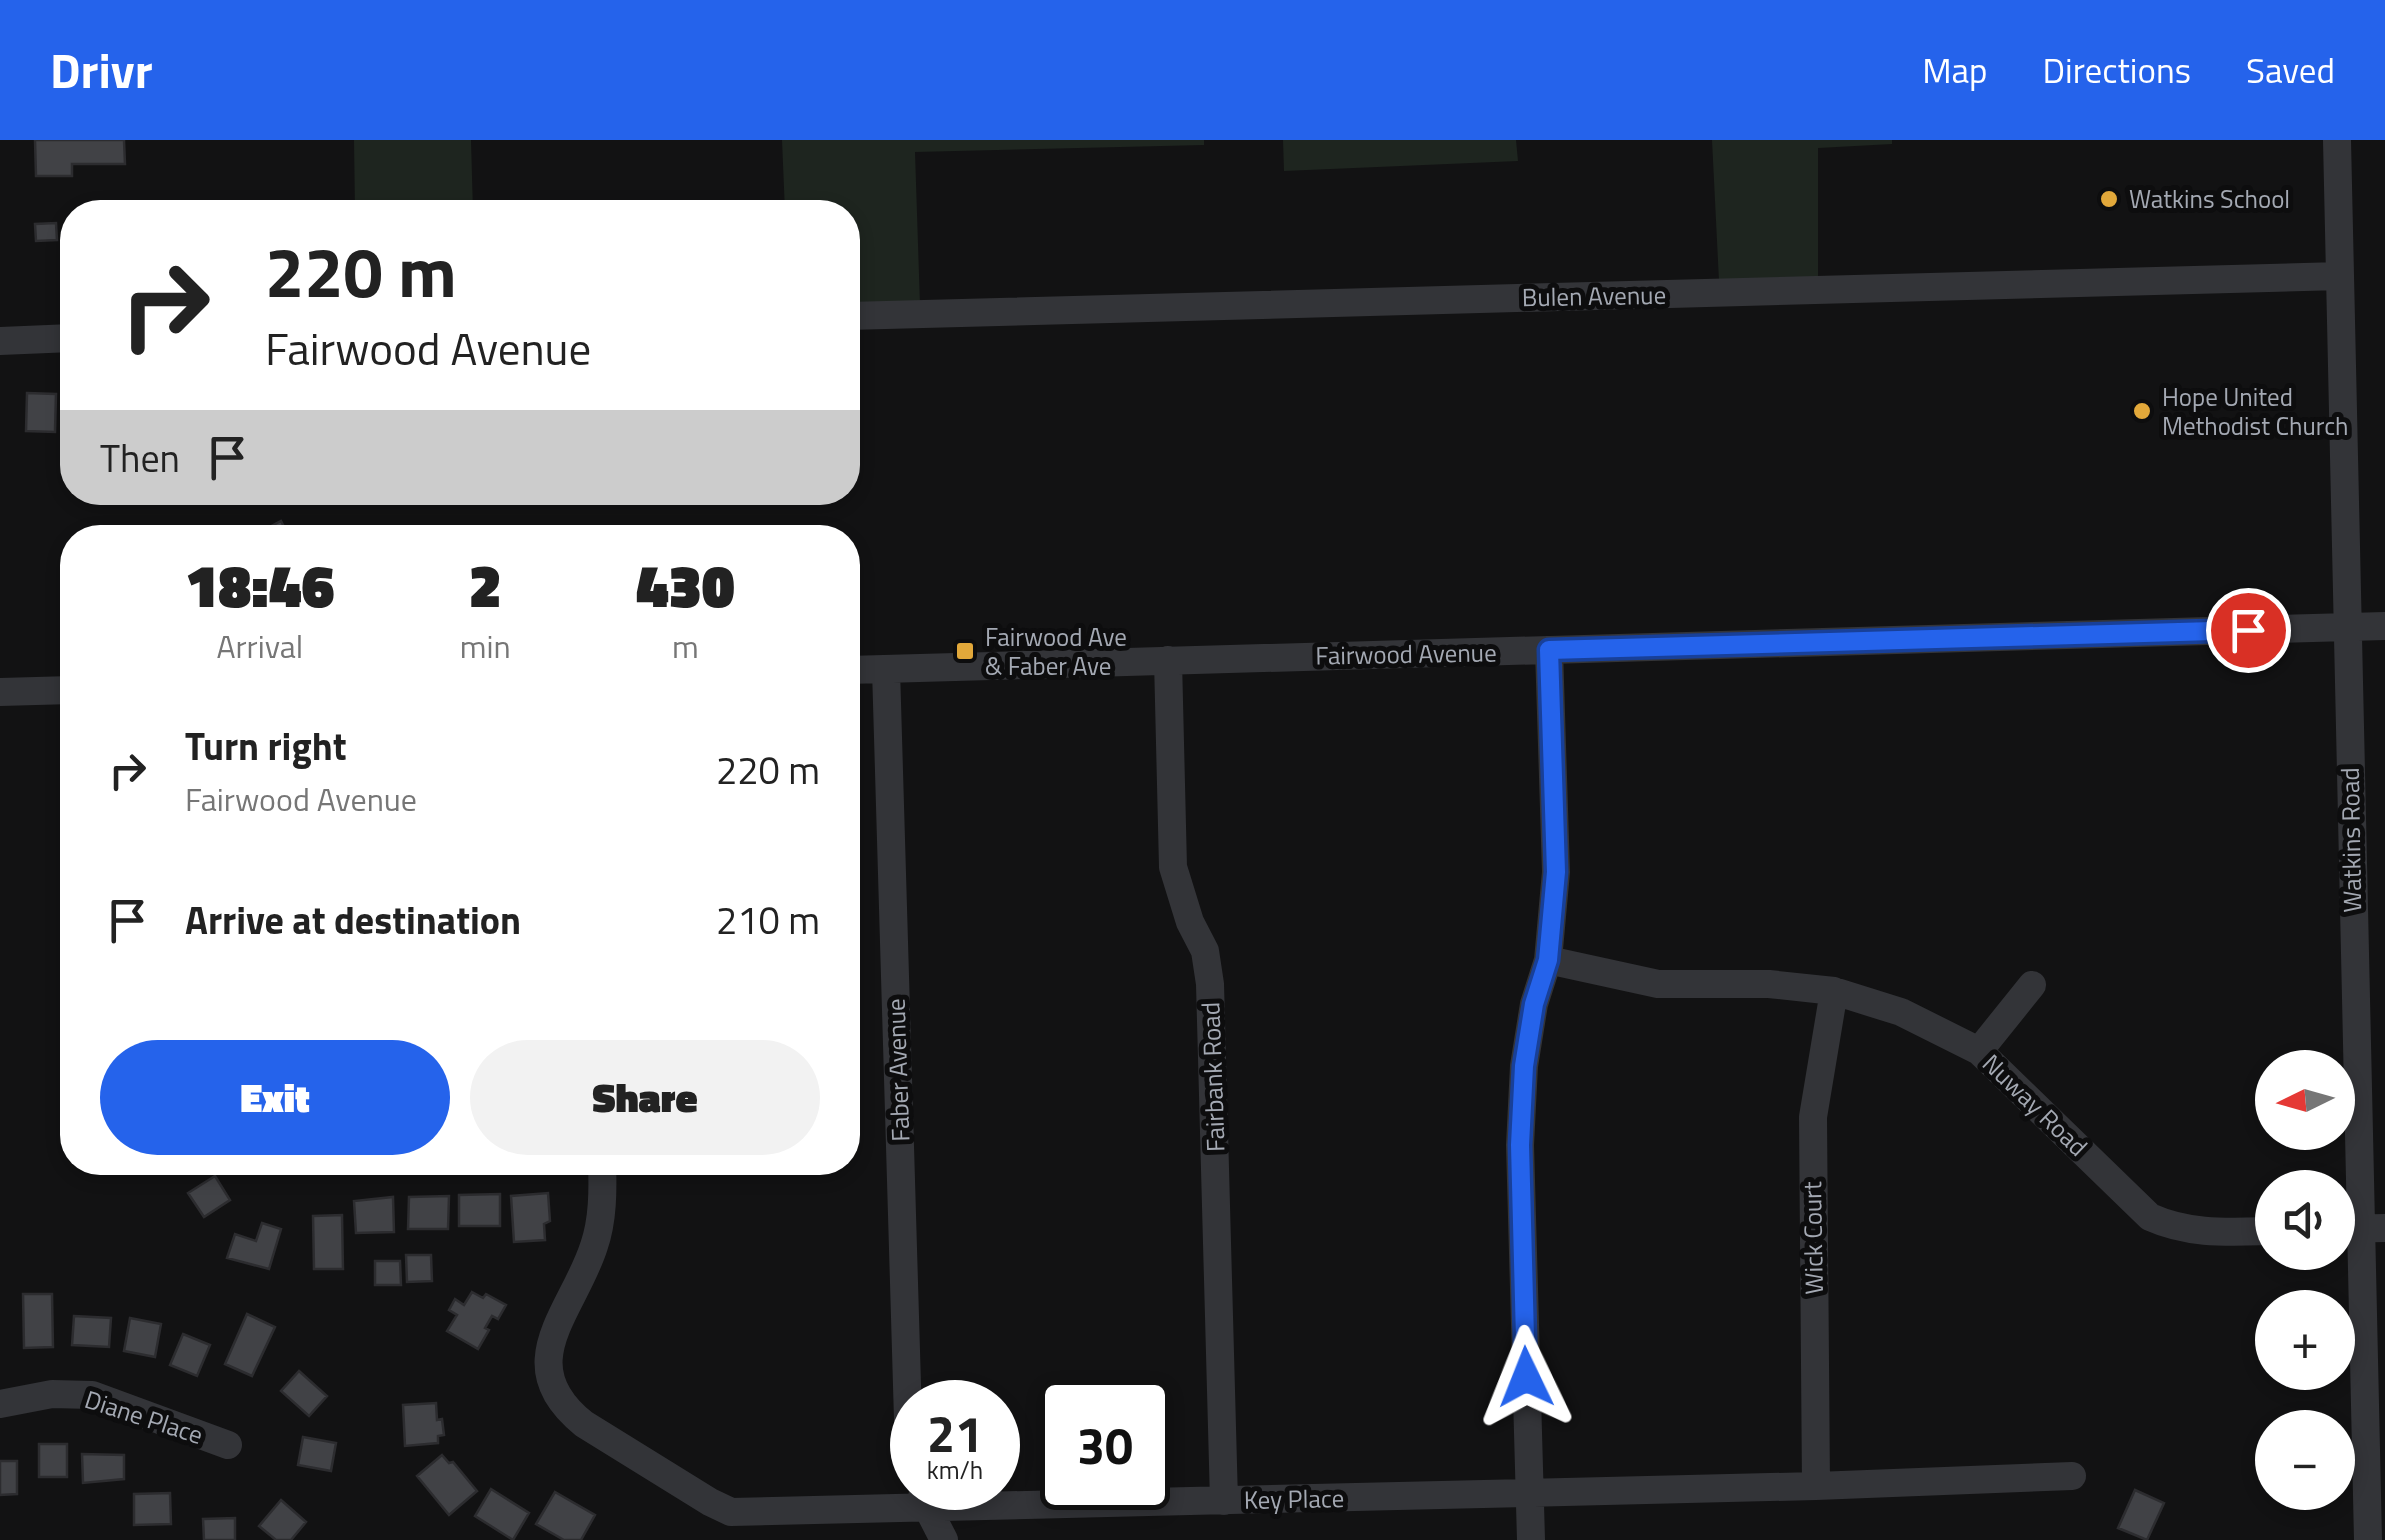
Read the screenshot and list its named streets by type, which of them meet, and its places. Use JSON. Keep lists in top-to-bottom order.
{
  "streets": {
    "street": [
      "Bulen Avenue",
      "Fairwood Avenue",
      "Watkins Road",
      "Faber Avenue",
      "Fairbank Road",
      "Nuway Road",
      "Wick Court",
      "Diane Place",
      "Key Place"
    ]
  },
  "crossings": [
    ["Bulen Avenue", "Watkins Road"],
    ["Fairwood Avenue", "Watkins Road"],
    ["Fairwood Avenue", "Faber Avenue"],
    ["Fairwood Avenue", "Fairbank Road"],
    ["Fairbank Road", "Key Place"],
    ["Nuway Road", "Wick Court"],
    ["Wick Court", "Key Place"]
  ],
  "places": {
    "other": ["Watkins School", "Hope United Methodist Church"],
    "transit": ["Fairwood Ave & Faber Ave"]
  },
  "north": "left",
  "page": {
    "header": "Drivr",
    "nav": ["Map", "Directions", "Saved"],
    "turn": ["220 m", "Fairwood Avenue"],
    "then": "Then",
    "eta": [
      "18:46",
      "Arrival",
      "2",
      "min",
      "430",
      "m"
    ],
    "list": [
      {
        "name": "Turn right",
        "note": "Fairwood Avenue",
        "value": "220 m"
      },
      {
        "name": "Arrive at destination",
        "value": "210 m"
      }
    ],
    "buttons": ["Exit", "Share"],
    "map_buttons": ["+", "−"],
    "speed": "21 km/h",
    "limit": "30"
  }
}
